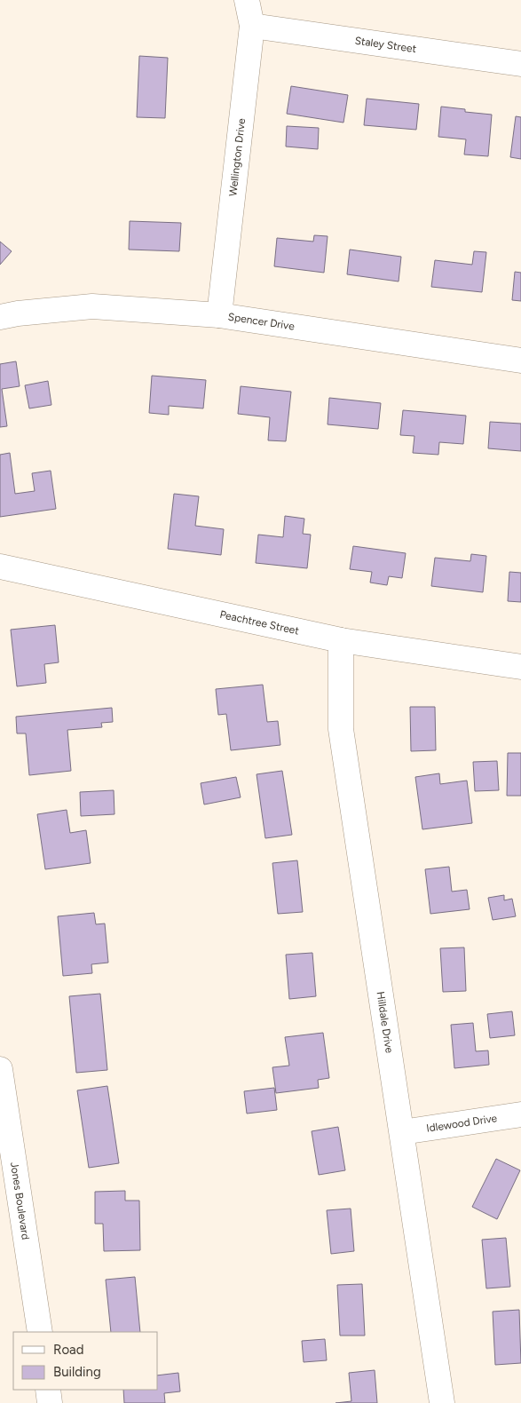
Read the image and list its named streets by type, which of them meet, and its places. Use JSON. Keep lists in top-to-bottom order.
{
  "streets": {
    "street": [
      "Staley Street",
      "Wellington Drive",
      "Spencer Drive",
      "Peachtree Street",
      "Hilldale Drive",
      "Idlewood Drive",
      "Jones Boulevard"
    ]
  },
  "crossings": [
    ["Staley Street", "Wellington Drive"],
    ["Wellington Drive", "Spencer Drive"],
    ["Peachtree Street", "Hilldale Drive"],
    ["Hilldale Drive", "Idlewood Drive"]
  ],
  "legend": ["Road", "Building"]
}
